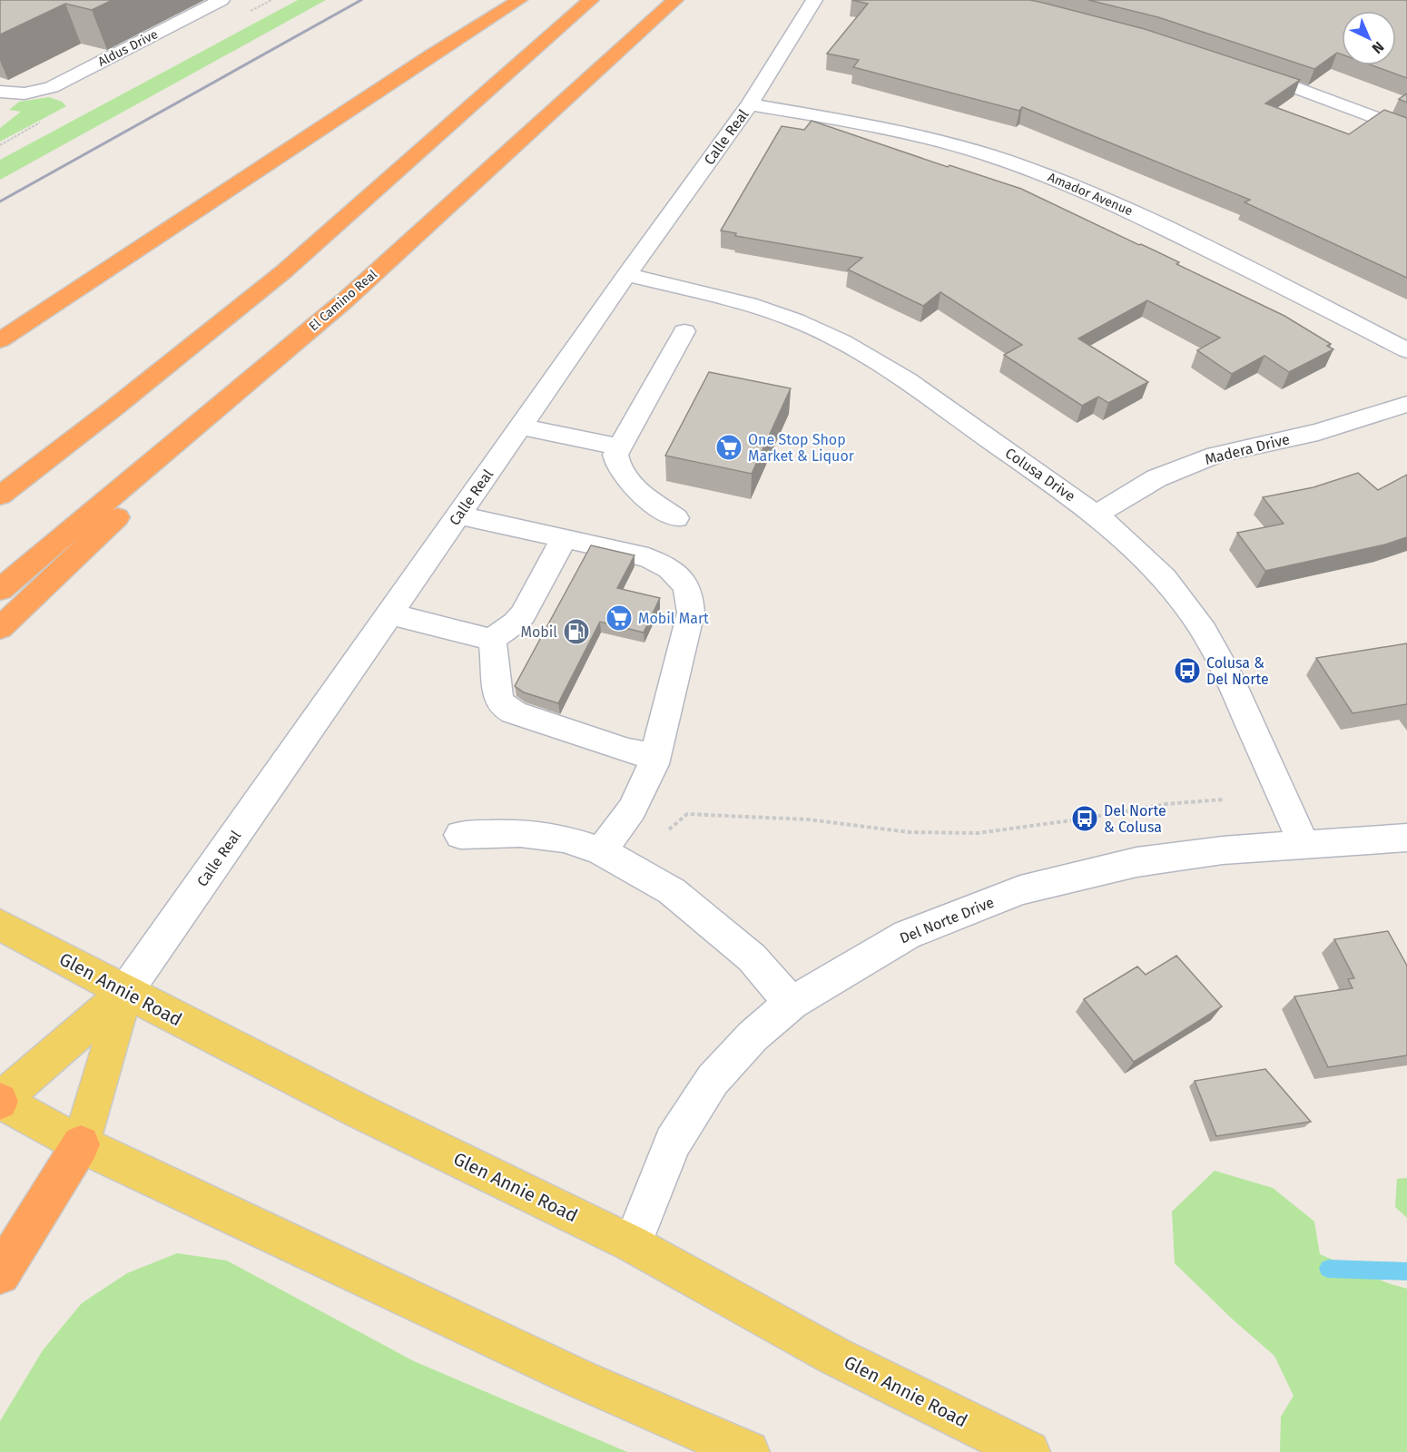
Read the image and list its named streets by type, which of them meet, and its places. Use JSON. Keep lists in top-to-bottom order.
{
  "streets": {
    "highway": ["El Camino Real"],
    "main road": ["Glen Annie Road"],
    "street": [
      "Aldus Drive",
      "Calle Real",
      "Amador Avenue",
      "Madera Drive",
      "Colusa Drive",
      "Del Norte Drive"
    ]
  },
  "crossings": [
    ["Calle Real", "Amador Avenue"],
    ["Calle Real", "Colusa Drive"],
    ["Calle Real", "Glen Annie Road"],
    ["Madera Drive", "Colusa Drive"],
    ["Colusa Drive", "Del Norte Drive"],
    ["Del Norte Drive", "Glen Annie Road"]
  ],
  "places": {
    "supermarket": ["One Stop Shop Market & Liquor", "Mobil Mart"],
    "fuel station": ["Mobil"],
    "bus stop": ["Colusa & Del Norte", "Del Norte & Colusa"]
  },
  "north": "bottom right"
}
